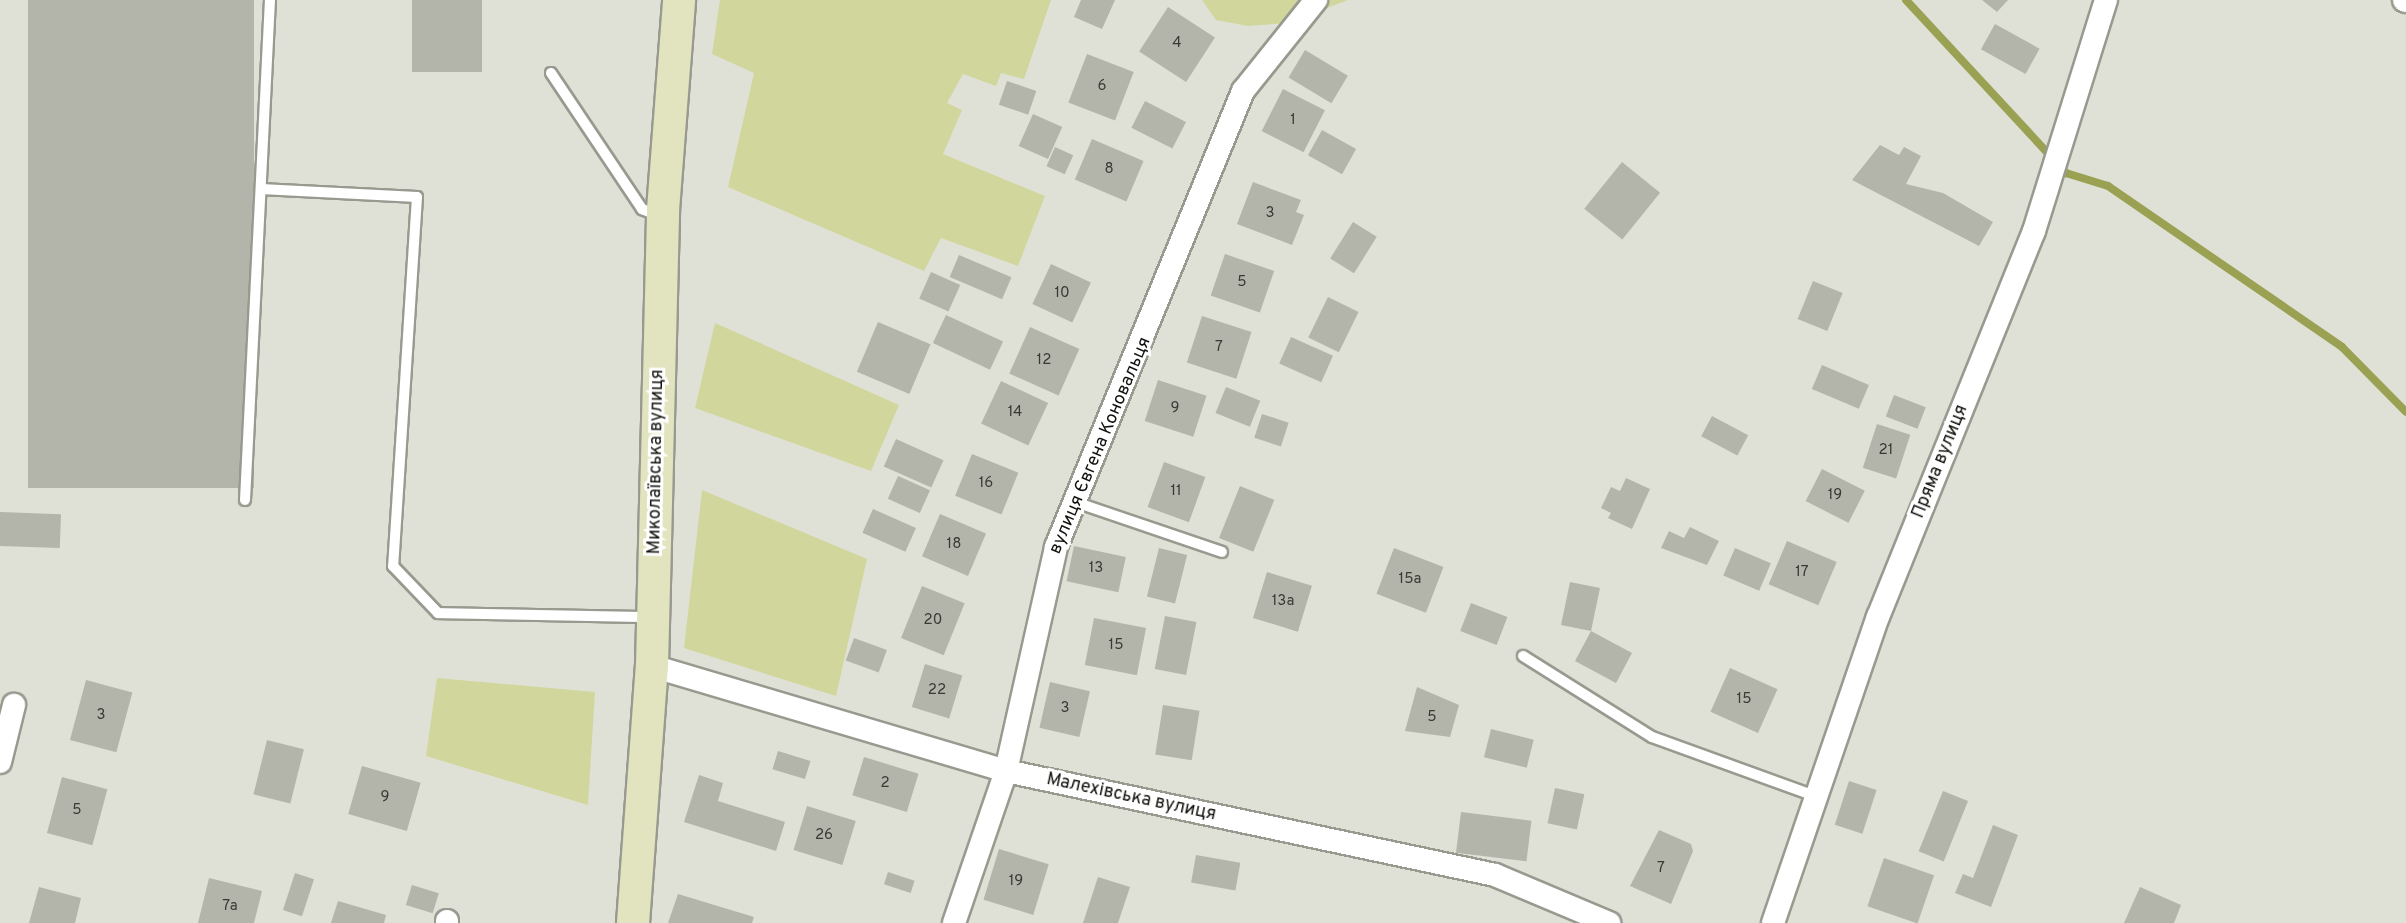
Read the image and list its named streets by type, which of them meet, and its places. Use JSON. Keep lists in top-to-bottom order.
{
  "streets": {
    "main road": ["Миколаївська вулиця"],
    "street": ["вулиця Євгена Коновальця", "Пряма вулиця", "Малехівська вулиця"]
  },
  "crossings": [
    ["вулиця Євгена Коновальця", "Малехівська вулиця"],
    ["Миколаївська вулиця", "Малехівська вулиця"]
  ],
  "house_numbers": [
    "4",
    "6",
    "1",
    "8",
    "3",
    "5",
    "10",
    "7",
    "12",
    "9",
    "14",
    "21",
    "16",
    "11",
    "19",
    "18",
    "13",
    "17",
    "15а",
    "13а",
    "20",
    "15",
    "22",
    "15",
    "3",
    "3",
    "5",
    "2",
    "9",
    "5",
    "26",
    "7",
    "19",
    "7а"
  ]
}
